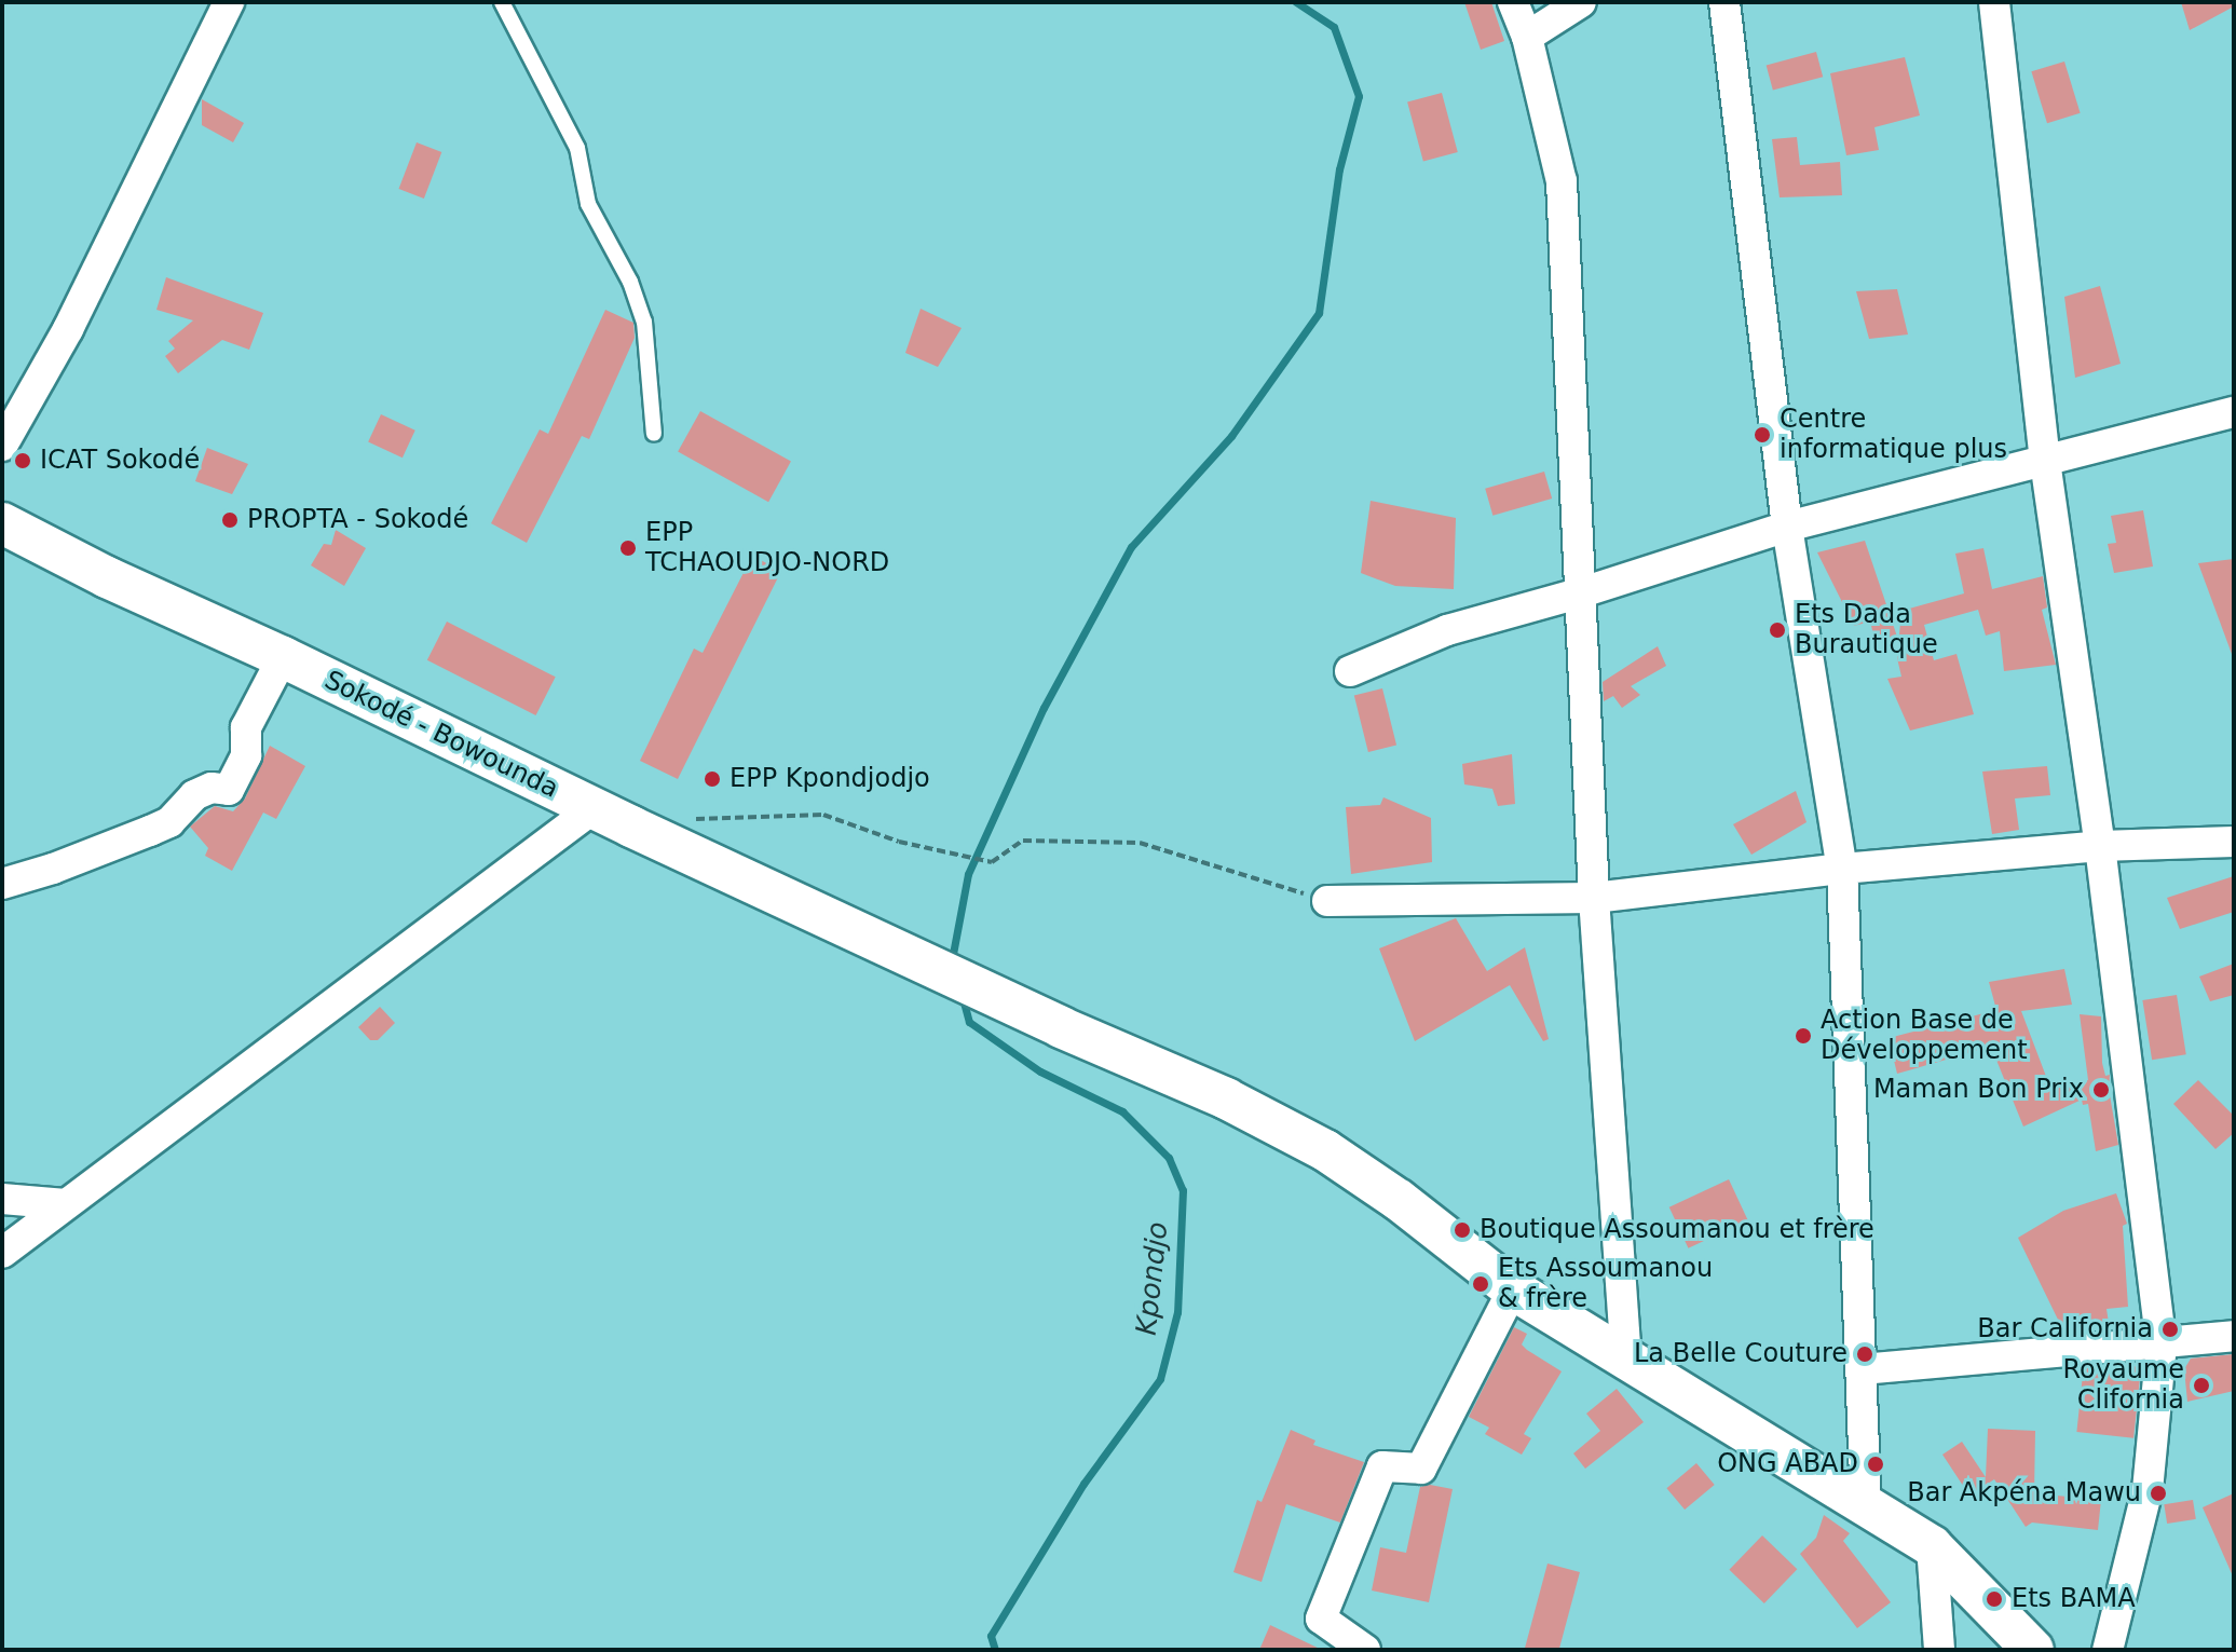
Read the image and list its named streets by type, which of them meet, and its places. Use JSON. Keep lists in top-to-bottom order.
{
  "streets": {
    "main road": ["Sokodé - Bowounda"]
  },
  "water": ["Kpondjo"],
  "places": [
    "Centre informatique plus",
    "ICAT Sokodé",
    "PROPTA - Sokodé",
    "EPP TCHAOUDJO-NORD",
    "Ets Dada Burautique",
    "EPP Kpondjodjo",
    "Action Base de Développement",
    "Maman Bon Prix",
    "Boutique Assoumanou et frère",
    "Ets Assoumanou & frère",
    "Bar California",
    "La Belle Couture",
    "Royaume Clifornia",
    "ONG ABAD",
    "Bar Akpéna Mawu",
    "Ets BAMA"
  ]
}
